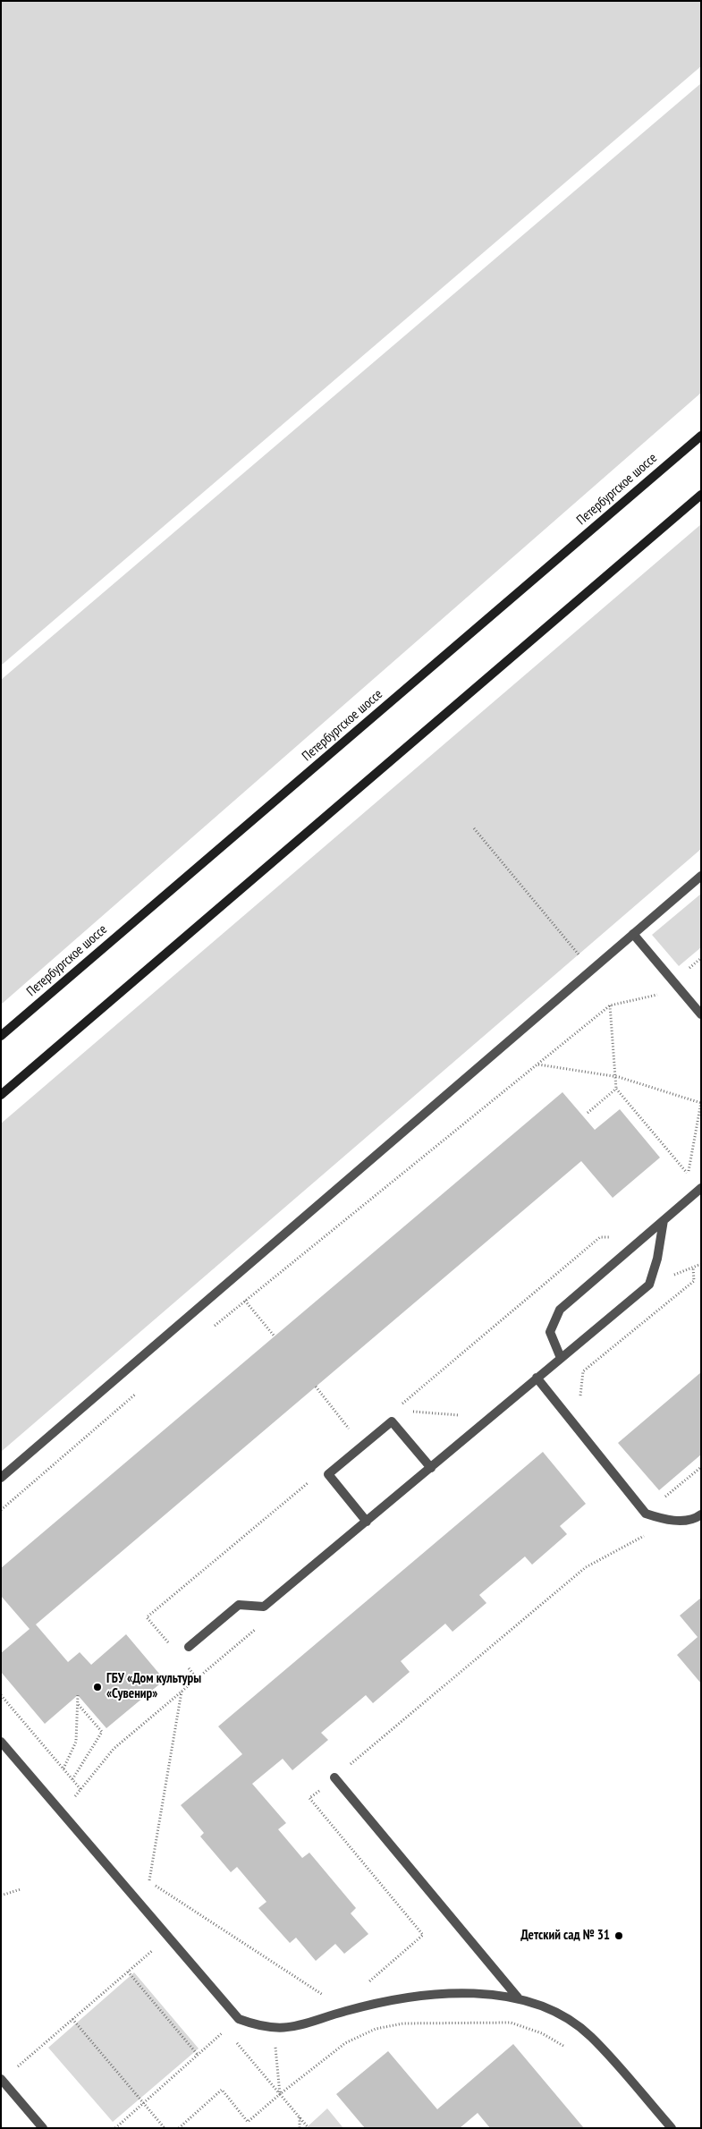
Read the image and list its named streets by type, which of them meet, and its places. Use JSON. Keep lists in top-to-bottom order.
{
  "streets": {
    "main road": ["Петербургское шоссе"]
  },
  "places": ["ГБУ «Дом культуры «Сувенир»", "Детский сад № 31"]
}
